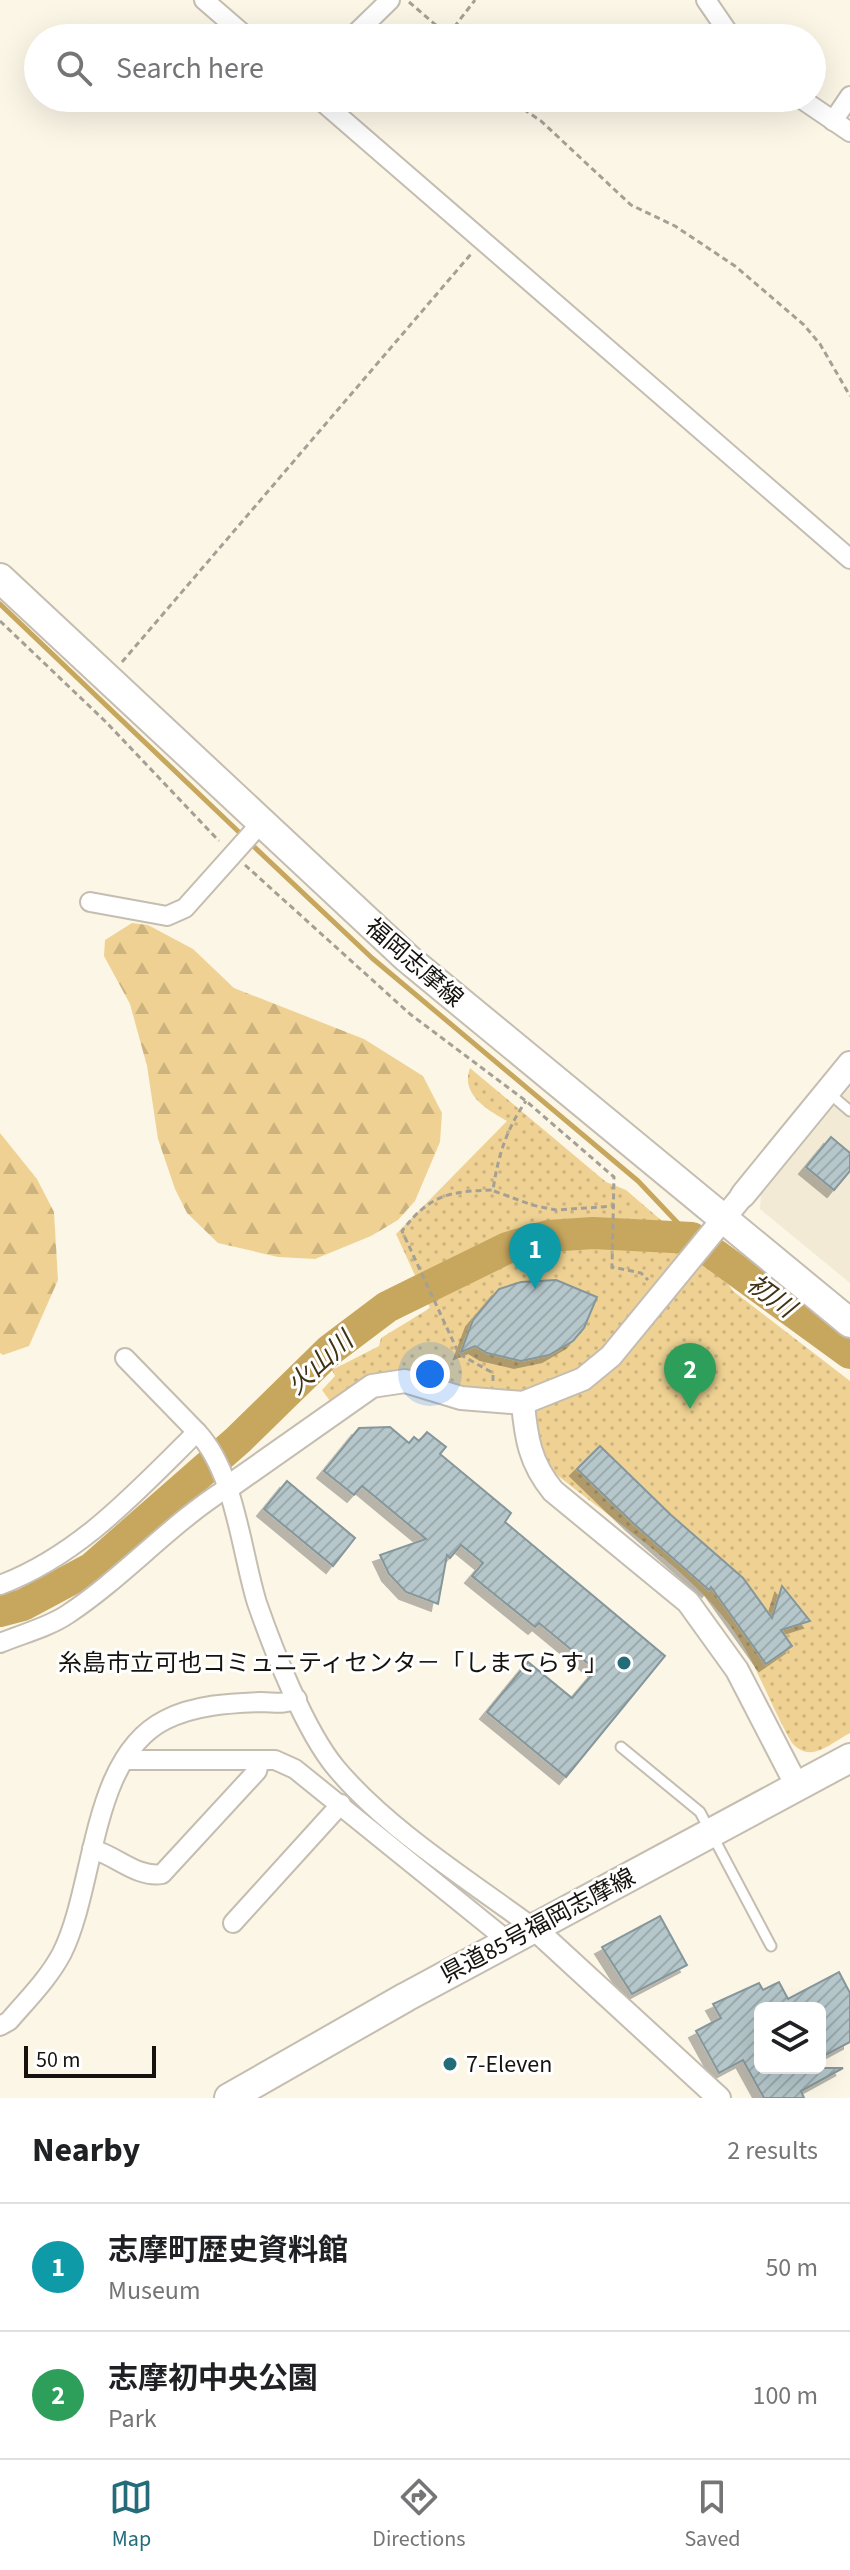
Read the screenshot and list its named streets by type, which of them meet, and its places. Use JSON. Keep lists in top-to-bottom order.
{
  "streets": {
    "main road": ["福岡志摩線", "県道85号福岡志摩線"]
  },
  "water": ["初川", "火山川"],
  "places": ["糸島市立可也コミュニティセンタ－「しまてらす」", "7-Eleven"],
  "scale_bar": "50 m",
  "page": {
    "search": "Search here",
    "pins": ["1", "2"],
    "scale": "50 m",
    "heading": ["Nearby", "2 results"],
    "list": [
      {
        "mark": "1",
        "name": "志摩町歴史資料館",
        "note": "Museum",
        "value": "50 m"
      },
      {
        "mark": "2",
        "name": "志摩初中央公園",
        "note": "Park",
        "value": "100 m"
      }
    ],
    "nav": ["Map", "Directions", "Saved"]
  }
}
